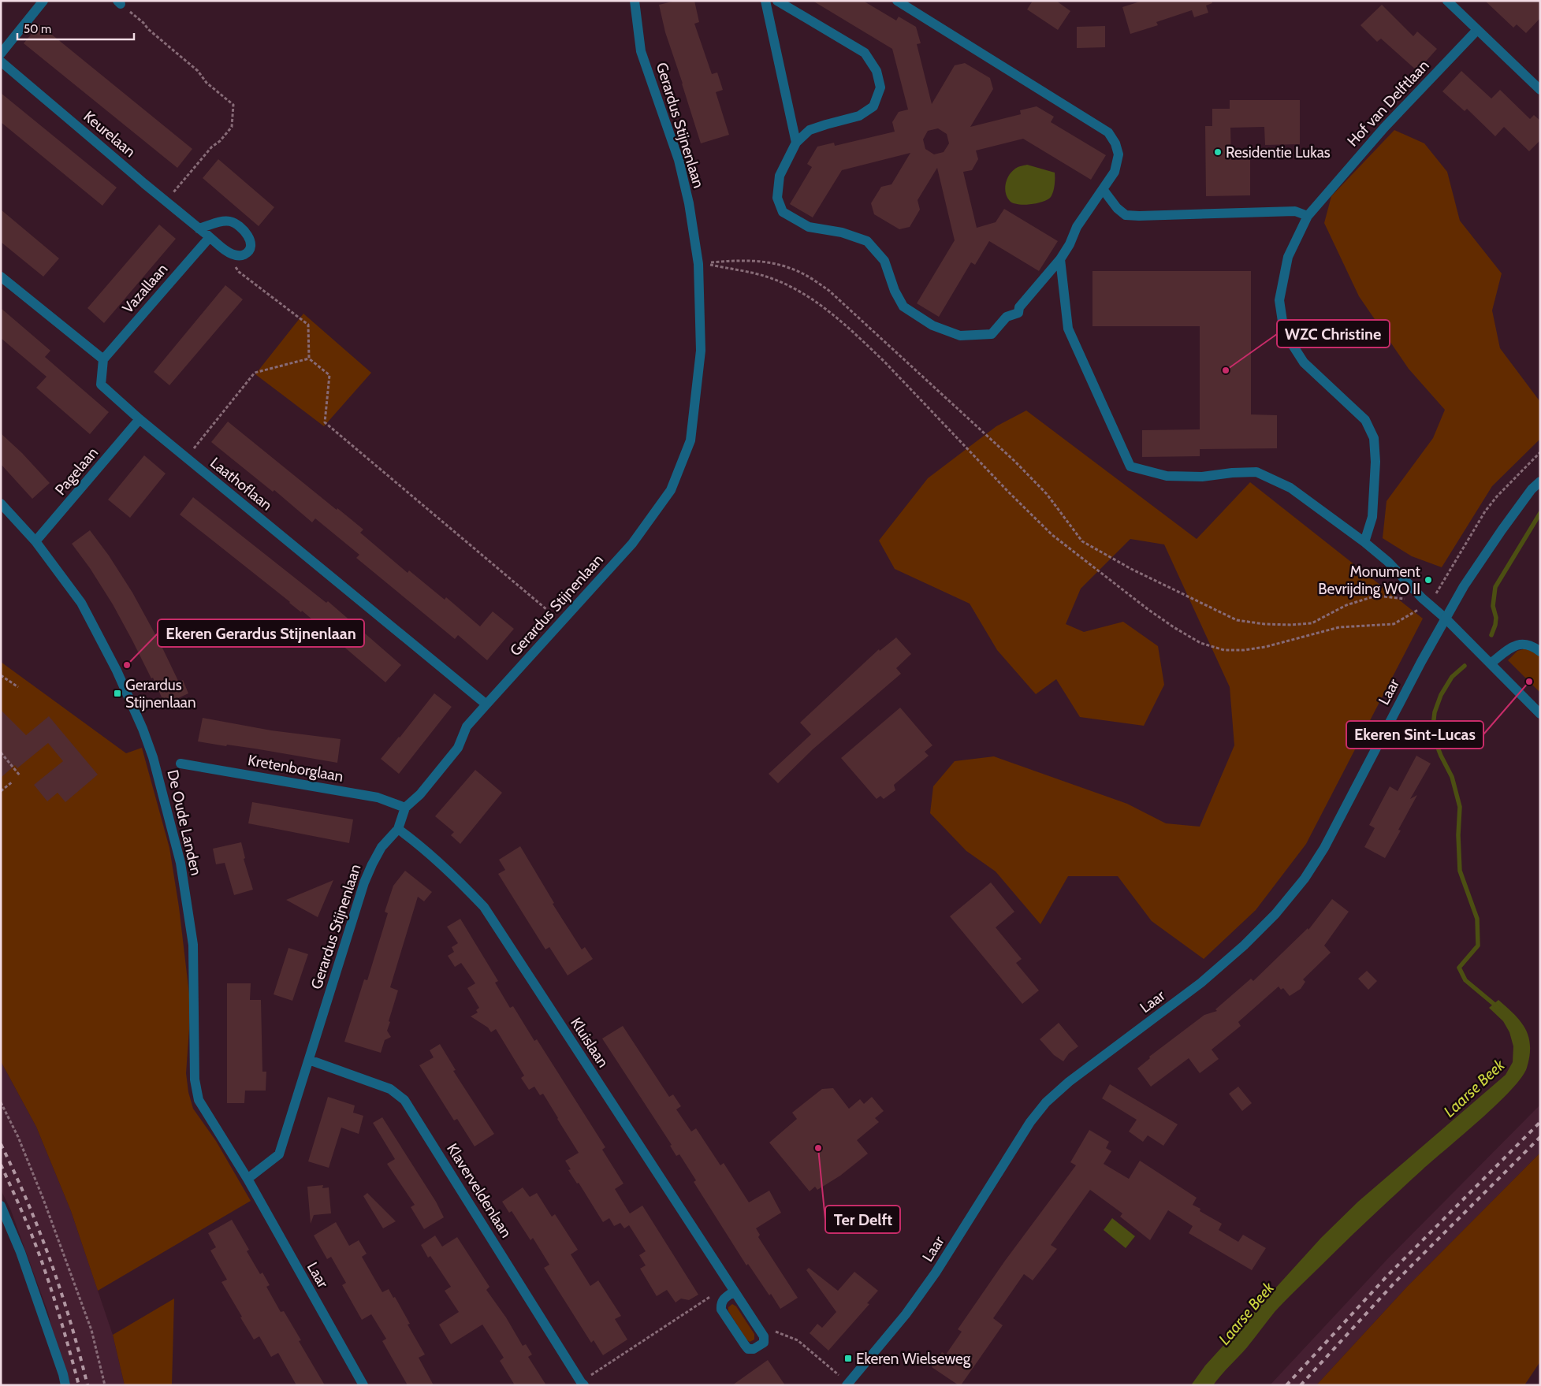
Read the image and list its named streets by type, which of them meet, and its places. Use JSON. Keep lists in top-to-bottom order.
{
  "streets": {
    "street": [
      "Hof van Delftlaan",
      "Gerardus Stijnenlaan",
      "Keurelaan",
      "Vazallaan",
      "Pagelaan",
      "Laathoflaan",
      "Laar",
      "Kretenborglaan",
      "De Oude Landen",
      "Kluislaan",
      "Klaverveldenlaan"
    ]
  },
  "crossings": [
    ["Gerardus Stijnenlaan", "Laathoflaan"],
    ["Gerardus Stijnenlaan", "Laar"],
    ["Gerardus Stijnenlaan", "Kretenborglaan"],
    ["Gerardus Stijnenlaan", "De Oude Landen"],
    ["Gerardus Stijnenlaan", "Kluislaan"],
    ["Gerardus Stijnenlaan", "Klaverveldenlaan"],
    ["Keurelaan", "Vazallaan"],
    ["Vazallaan", "Laathoflaan"],
    ["Pagelaan", "Laathoflaan"],
    ["Pagelaan", "De Oude Landen"],
    ["Laar", "De Oude Landen"]
  ],
  "water": ["Laarse Beek"],
  "places": {
    "other": [
      "Residentie Lukas",
      "WZC Christine",
      "Monument Bevrijding WO II",
      "Ekeren Gerardus Stijnenlaan",
      "Ekeren Sint-Lucas",
      "Ter Delft"
    ],
    "transit": ["Gerardus Stijnenlaan", "Ekeren Wielseweg"]
  },
  "scale_bar": "50 m"
}
